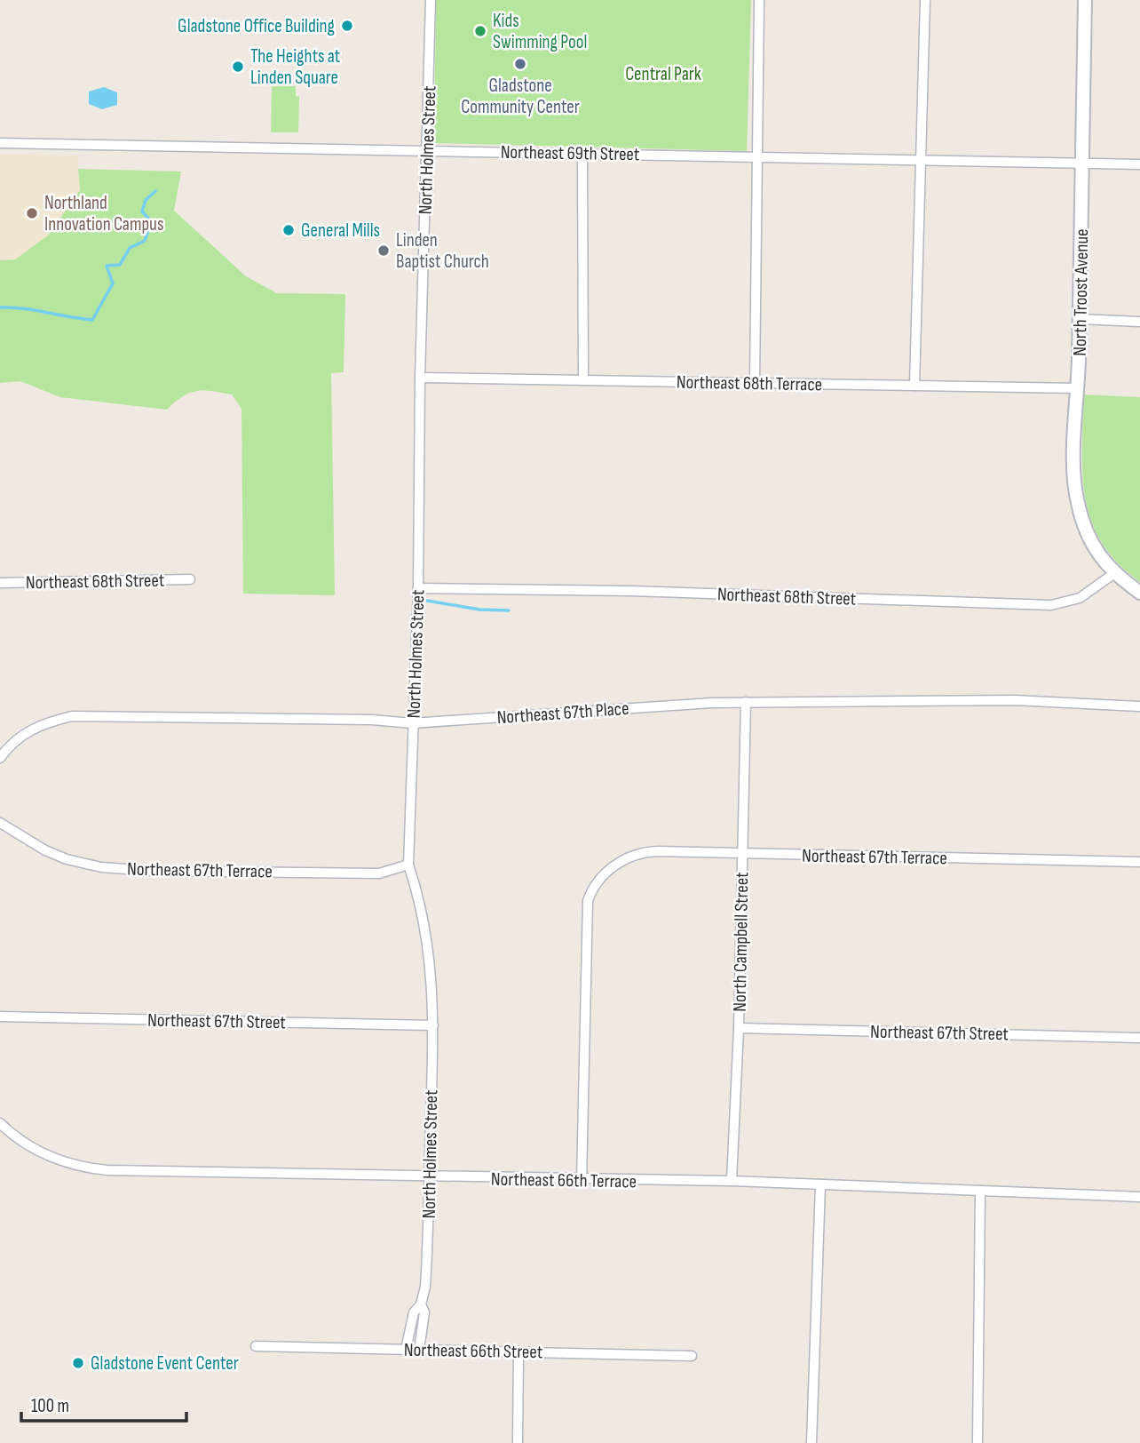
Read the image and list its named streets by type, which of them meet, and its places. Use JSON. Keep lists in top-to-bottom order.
{
  "streets": {
    "street": [
      "North Holmes Street",
      "Northeast 69th Street",
      "North Troost Avenue",
      "Northeast 68th Terrace",
      "Northeast 68th Street",
      "Northeast 67th Place",
      "Northeast 67th Terrace",
      "North Campbell Street",
      "Northeast 67th Street",
      "Northeast 66th Terrace",
      "Northeast 66th Street"
    ]
  },
  "crossings": [
    ["North Holmes Street", "Northeast 69th Street"],
    ["North Holmes Street", "Northeast 68th Terrace"],
    ["North Holmes Street", "Northeast 68th Street"],
    ["North Holmes Street", "Northeast 67th Place"],
    ["North Holmes Street", "Northeast 67th Terrace"],
    ["North Holmes Street", "Northeast 67th Street"],
    ["North Holmes Street", "Northeast 66th Terrace"],
    ["North Holmes Street", "Northeast 66th Street"],
    ["Northeast 69th Street", "North Troost Avenue"],
    ["North Troost Avenue", "Northeast 68th Terrace"],
    ["North Troost Avenue", "Northeast 68th Street"],
    ["Northeast 67th Place", "North Campbell Street"],
    ["Northeast 67th Terrace", "North Campbell Street"],
    ["Northeast 67th Terrace", "Northeast 66th Terrace"],
    ["North Campbell Street", "Northeast 67th Street"],
    ["North Campbell Street", "Northeast 66th Terrace"]
  ],
  "parks": ["Central Park"],
  "places": [
    "Gladstone Office Building",
    "Kids Swimming Pool",
    "Gladstone Community Center",
    "The Heights at Linden Square",
    "Northland Innovation Campus",
    "General Mills",
    "Linden Baptist Church",
    "Gladstone Event Center"
  ],
  "scale_bar": "100 m"
}
